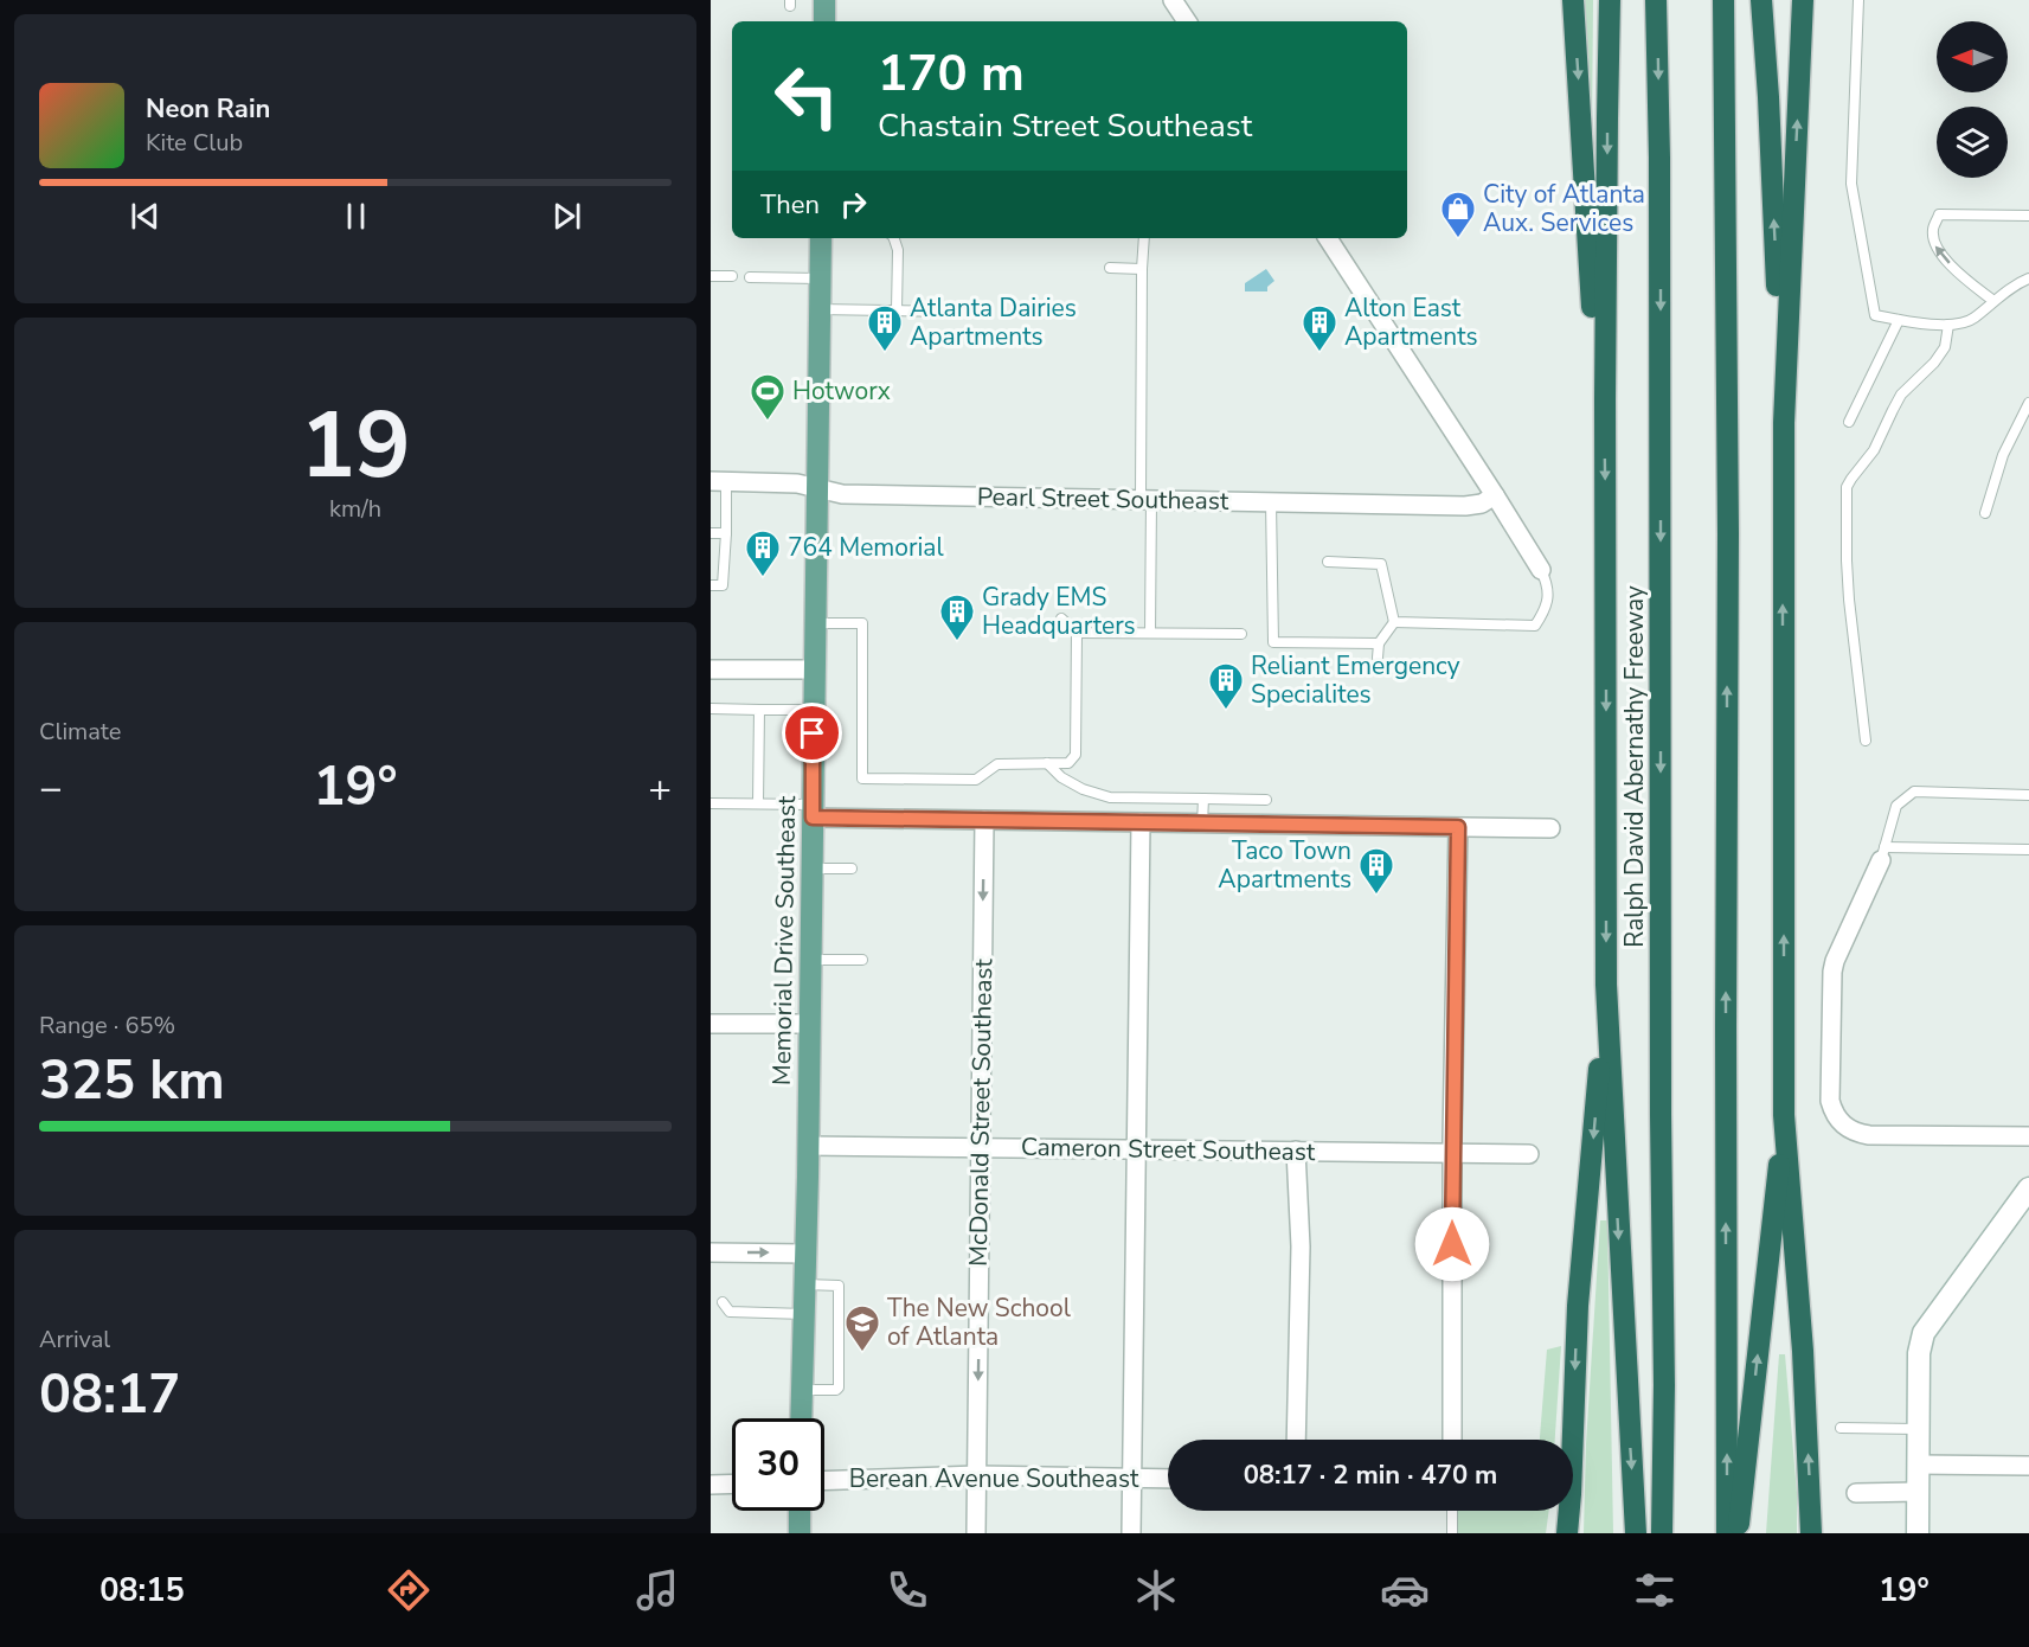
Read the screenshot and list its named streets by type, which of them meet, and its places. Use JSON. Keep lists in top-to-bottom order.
{
  "streets": {
    "highway": ["Ralph David Abernathy Freeway"],
    "main road": ["Memorial Drive Southeast"],
    "street": [
      "Pearl Street Southeast",
      "McDonald Street Southeast",
      "Cameron Street Southeast",
      "Berean Avenue Southeast"
    ]
  },
  "crossings": [
    ["Pearl Street Southeast", "Memorial Drive Southeast"],
    ["Memorial Drive Southeast", "Cameron Street Southeast"],
    ["McDonald Street Southeast", "Cameron Street Southeast"],
    ["McDonald Street Southeast", "Berean Avenue Southeast"]
  ],
  "places": {
    "shop": ["City of Atlanta Aux. Services"],
    "building": [
      "Atlanta Dairies Apartments",
      "Alton East Apartments",
      "764 Memorial",
      "Grady EMS Headquarters",
      "Reliant Emergency Specialites",
      "Taco Town Apartments"
    ],
    "sports": ["Hotworx"],
    "school or university": ["The New School of Atlanta"]
  },
  "north": "left",
  "page": {
    "turn": ["170 m", "Chastain Street Southeast"],
    "song": ["Neon Rain", "Kite Club"],
    "then": "Then",
    "tile": [
      ["19", "km/h"],
      "Climate",
      ["Range · 65%", "325 km"],
      ["Arrival", "08:17"]
    ],
    "heat": ["−", "19°", "+"],
    "limit": "30",
    "trip": "08:17 · 2 min · 470 m",
    "tabs": ["08:15", "19°"]
  }
}
